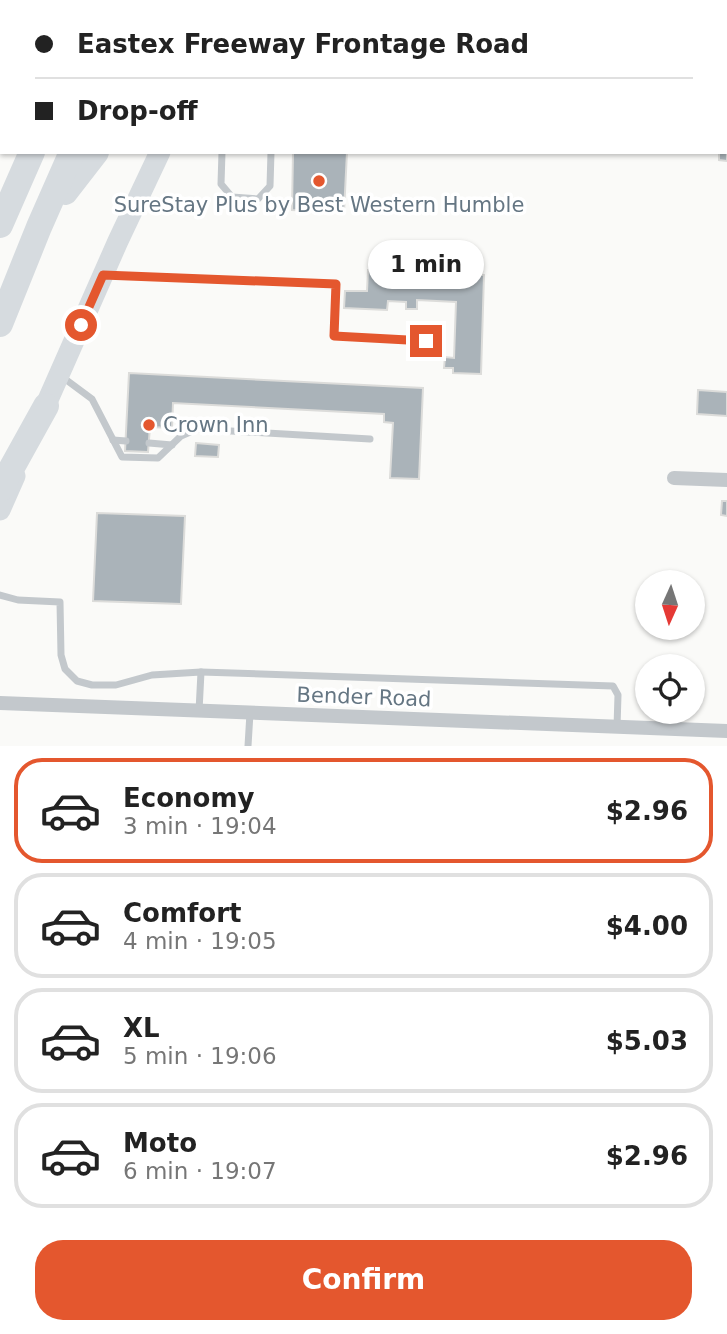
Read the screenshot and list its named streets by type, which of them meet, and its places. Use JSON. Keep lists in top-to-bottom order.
{
  "streets": {
    "street": ["Bender Road"]
  },
  "places": ["SureStay Plus by Best Western Humble", "Crown Inn"],
  "north": "bottom",
  "page": {
    "banner": ["Eastex Freeway Frontage Road", "Drop-off"],
    "bubble": "1 min",
    "list": [
      {
        "name": "Economy",
        "note": "3 min · 19:04",
        "value": "$2.96"
      },
      {
        "name": "Comfort",
        "note": "4 min · 19:05",
        "value": "$4.00"
      },
      {
        "name": "XL",
        "note": "5 min · 19:06",
        "value": "$5.03"
      },
      {
        "name": "Moto",
        "note": "6 min · 19:07",
        "value": "$2.96"
      }
    ],
    "buttons": "Confirm"
  }
}
